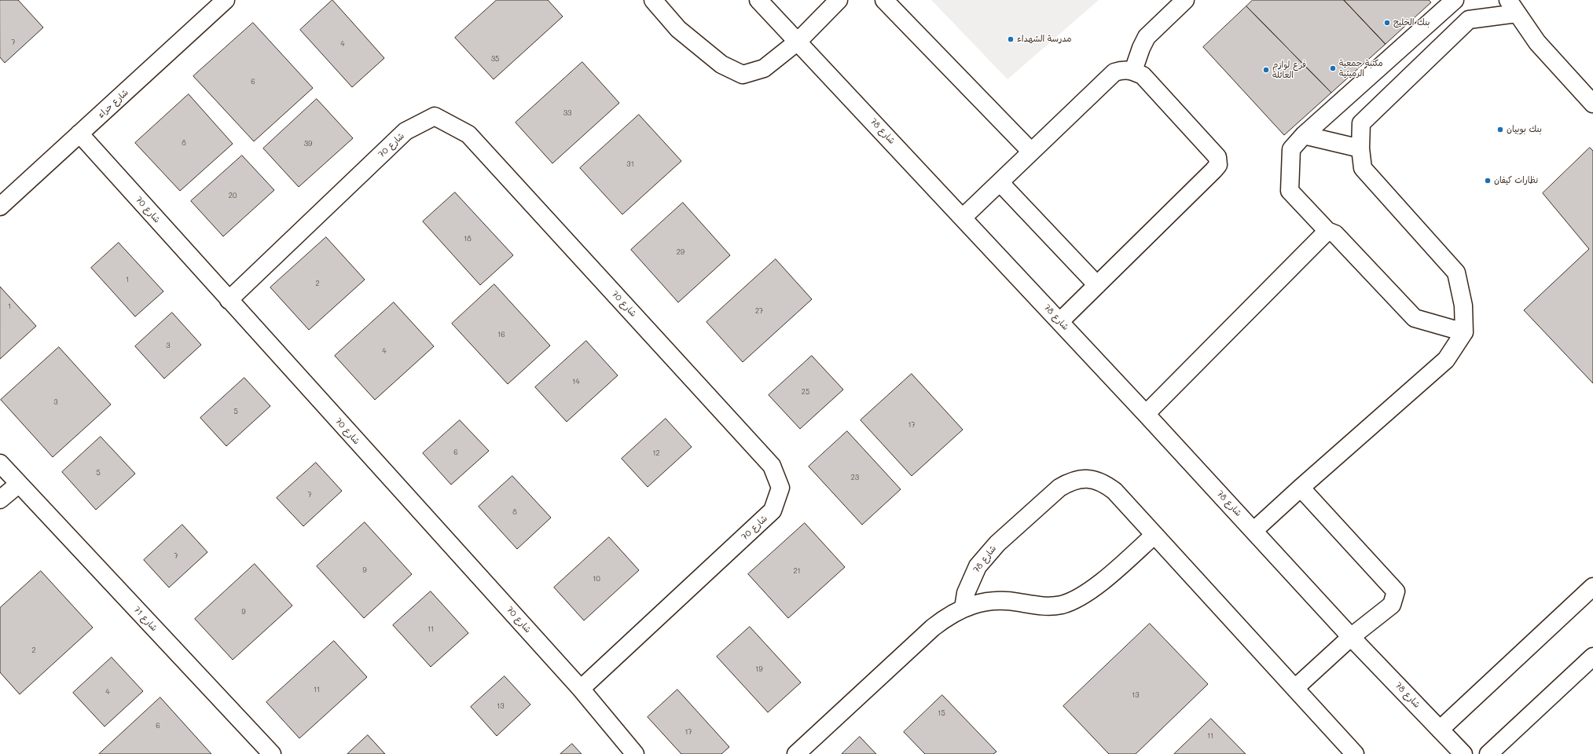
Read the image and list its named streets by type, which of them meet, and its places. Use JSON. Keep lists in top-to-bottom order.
{
  "streets": {
    "street": [
      "شارع حراء",
      "شارع 78",
      "شارع 70",
      "شارع 71"
    ]
  },
  "crossings": [
    ["شارع حراء", "شارع 70"]
  ],
  "places": [
    "بنك الخليج",
    "مدرسة الشهداء",
    "مكتبة جمعية الرميثية",
    "فرع لوازم العائلة",
    "بنك بوبيان",
    "نظارات كيفان"
  ],
  "house_numbers": [
    "7",
    "4",
    "35",
    "6",
    "33",
    "8",
    "39",
    "31",
    "20",
    "18",
    "29",
    "1",
    "2",
    "1",
    "27",
    "16",
    "3",
    "4",
    "14",
    "25",
    "3",
    "5",
    "17",
    "6",
    "12",
    "5",
    "23",
    "7",
    "8",
    "7",
    "9",
    "21",
    "10",
    "9",
    "11",
    "2",
    "19",
    "11",
    "4",
    "13",
    "13",
    "15",
    "6",
    "17",
    "11"
  ]
}
